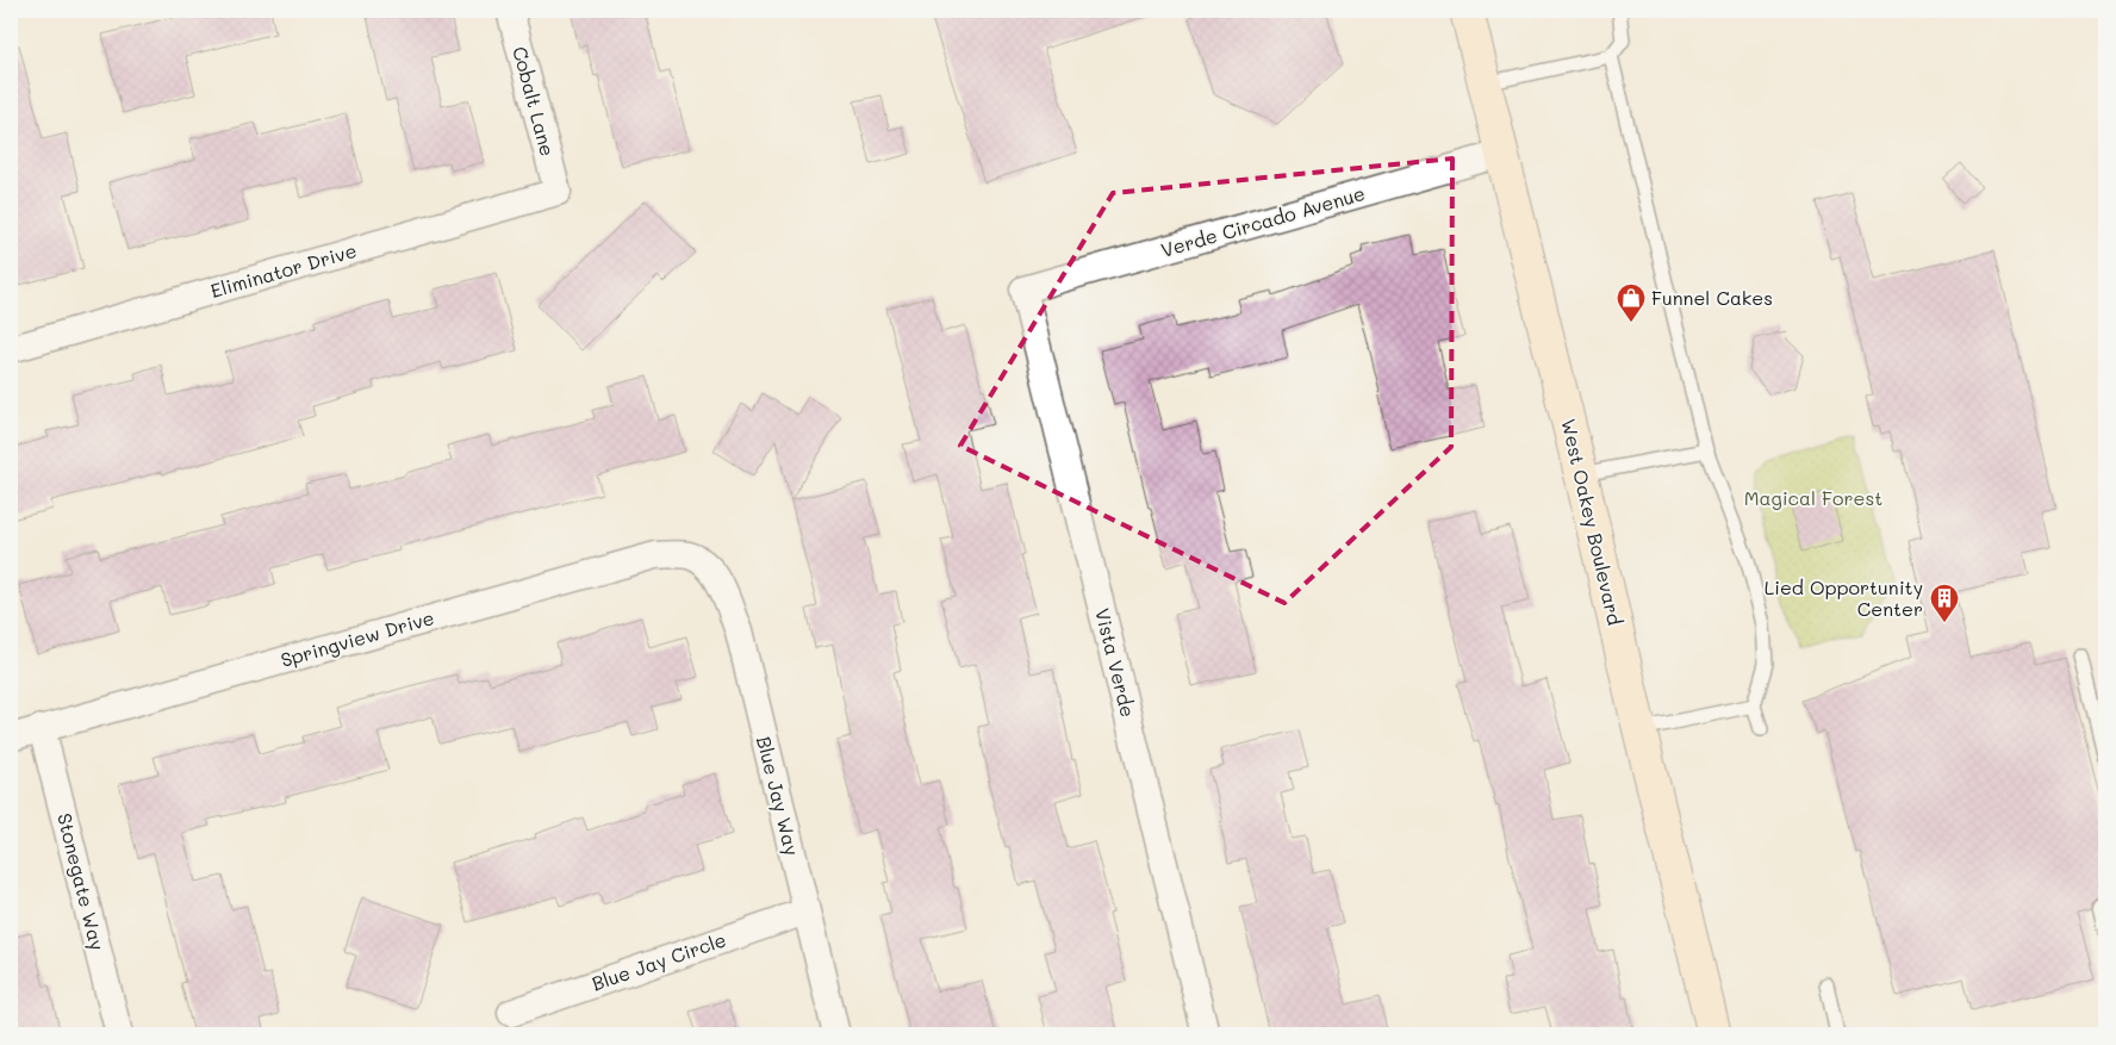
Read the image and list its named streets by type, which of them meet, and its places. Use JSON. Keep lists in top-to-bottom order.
{
  "streets": {
    "main road": ["West Oakey Boulevard"],
    "street": [
      "Cobalt Lane",
      "Verde Circado Avenue",
      "Eliminator Drive",
      "Springview Drive",
      "Vista Verde",
      "Blue Jay Way",
      "Stonegate Way",
      "Blue Jay Circle"
    ]
  },
  "crossings": [
    ["Cobalt Lane", "Eliminator Drive"],
    ["Verde Circado Avenue", "West Oakey Boulevard"],
    ["Verde Circado Avenue", "Vista Verde"],
    ["Springview Drive", "Blue Jay Way"],
    ["Springview Drive", "Stonegate Way"],
    ["Blue Jay Way", "Blue Jay Circle"]
  ],
  "parks": ["Magical Forest"],
  "places": {
    "shop": ["Funnel Cakes"],
    "building": ["Lied Opportunity Center"]
  }
}
